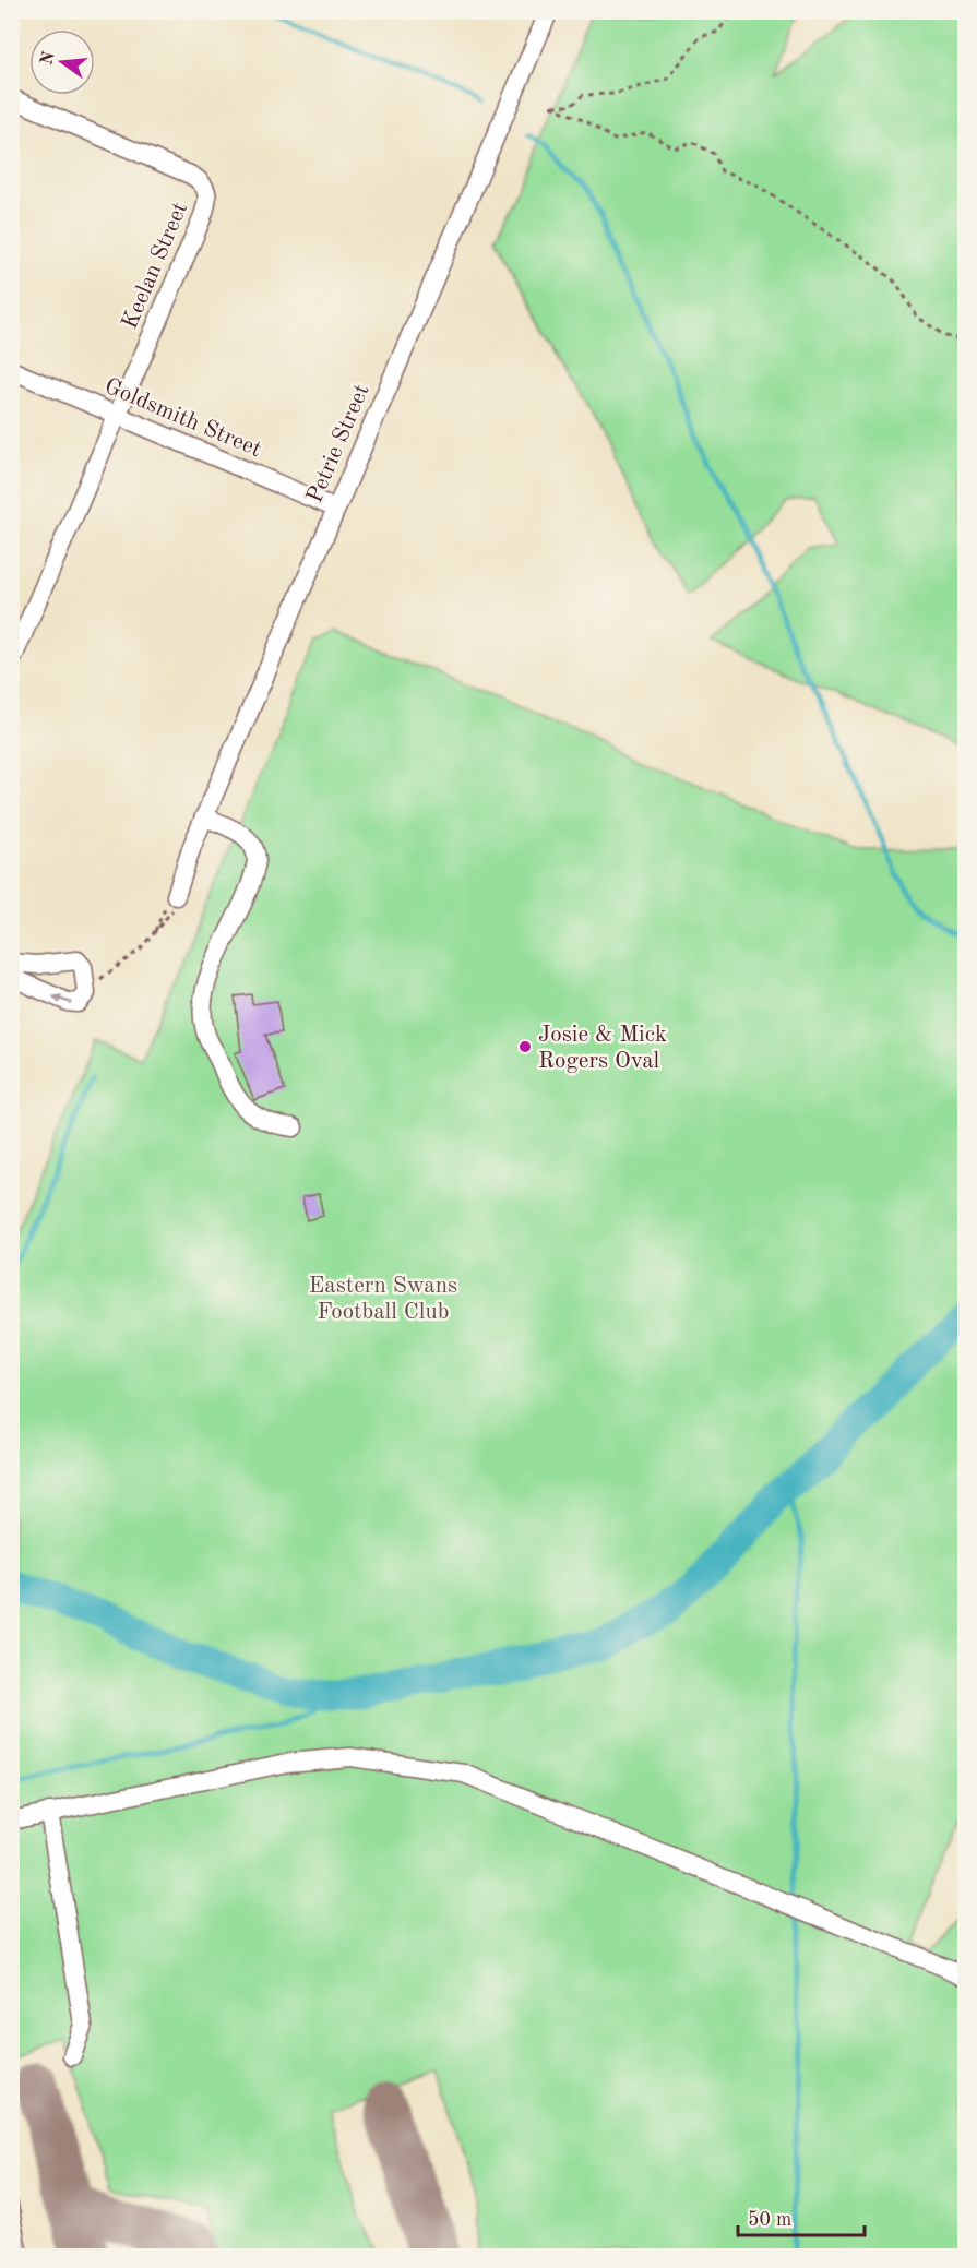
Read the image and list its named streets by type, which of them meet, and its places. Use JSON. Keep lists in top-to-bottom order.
{
  "streets": {
    "street": ["Keelan Street", "Goldsmith Street", "Petrie Street"]
  },
  "crossings": [
    ["Keelan Street", "Goldsmith Street"],
    ["Goldsmith Street", "Petrie Street"]
  ],
  "parks": ["Eastern Swans Football Club"],
  "places": ["Josie & Mick Rogers Oval"],
  "scale_bar": "50 m",
  "north": "left"
}
